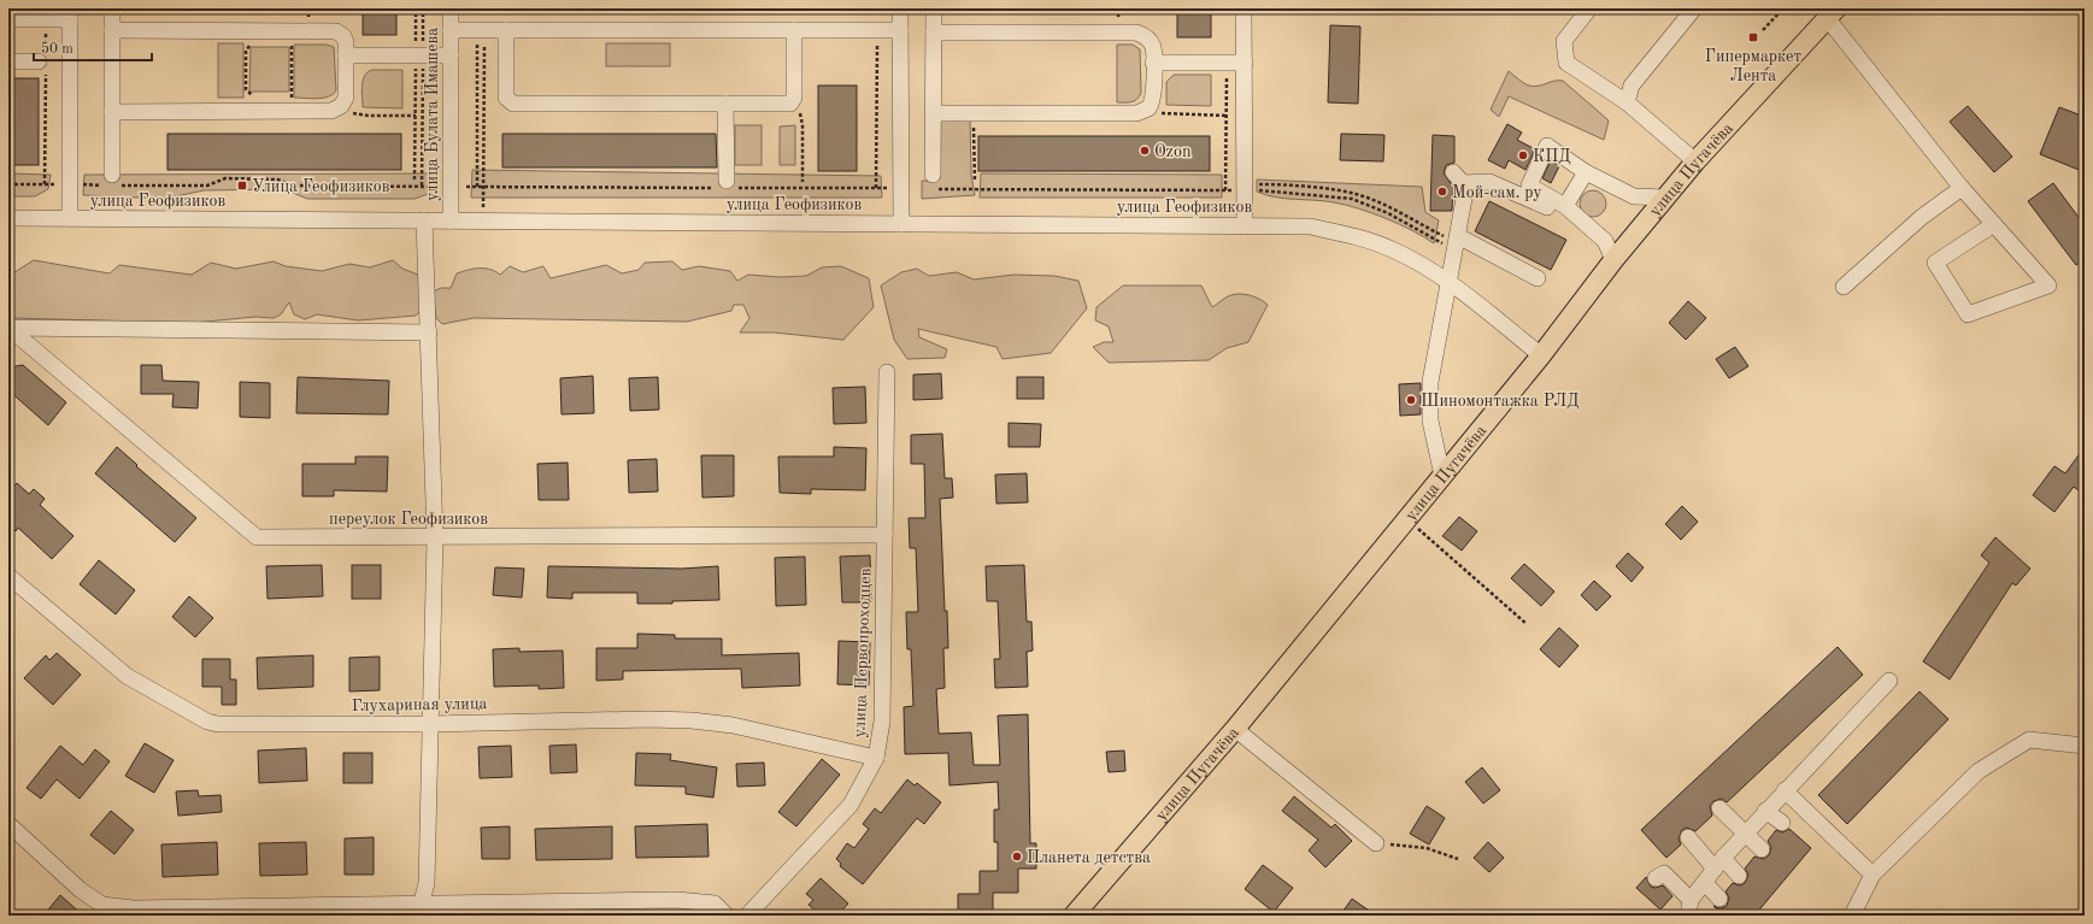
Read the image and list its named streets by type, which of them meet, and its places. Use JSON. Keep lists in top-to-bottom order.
{
  "streets": {
    "main road": ["улица Пугачёва"],
    "street": [
      "улица Булата Имашева",
      "улица Геофизиков",
      "переулок Геофизиков",
      "улица Первопроходцев",
      "Глухариная улица"
    ]
  },
  "crossings": [
    ["улица Булата Имашева", "улица Геофизиков"],
    ["улица Пугачёва", "улица Геофизиков"],
    ["переулок Геофизиков", "улица Первопроходцев"],
    ["улица Первопроходцев", "Глухариная улица"]
  ],
  "places": {
    "transit": ["Гипермаркет Лента", "Улица Геофизиков"],
    "other": [
      "Ozon",
      "КПД",
      "Мой-сам. ру",
      "Шиномонтажка РЛД",
      "Планета детства"
    ]
  },
  "scale_bar": "50 m"
}
